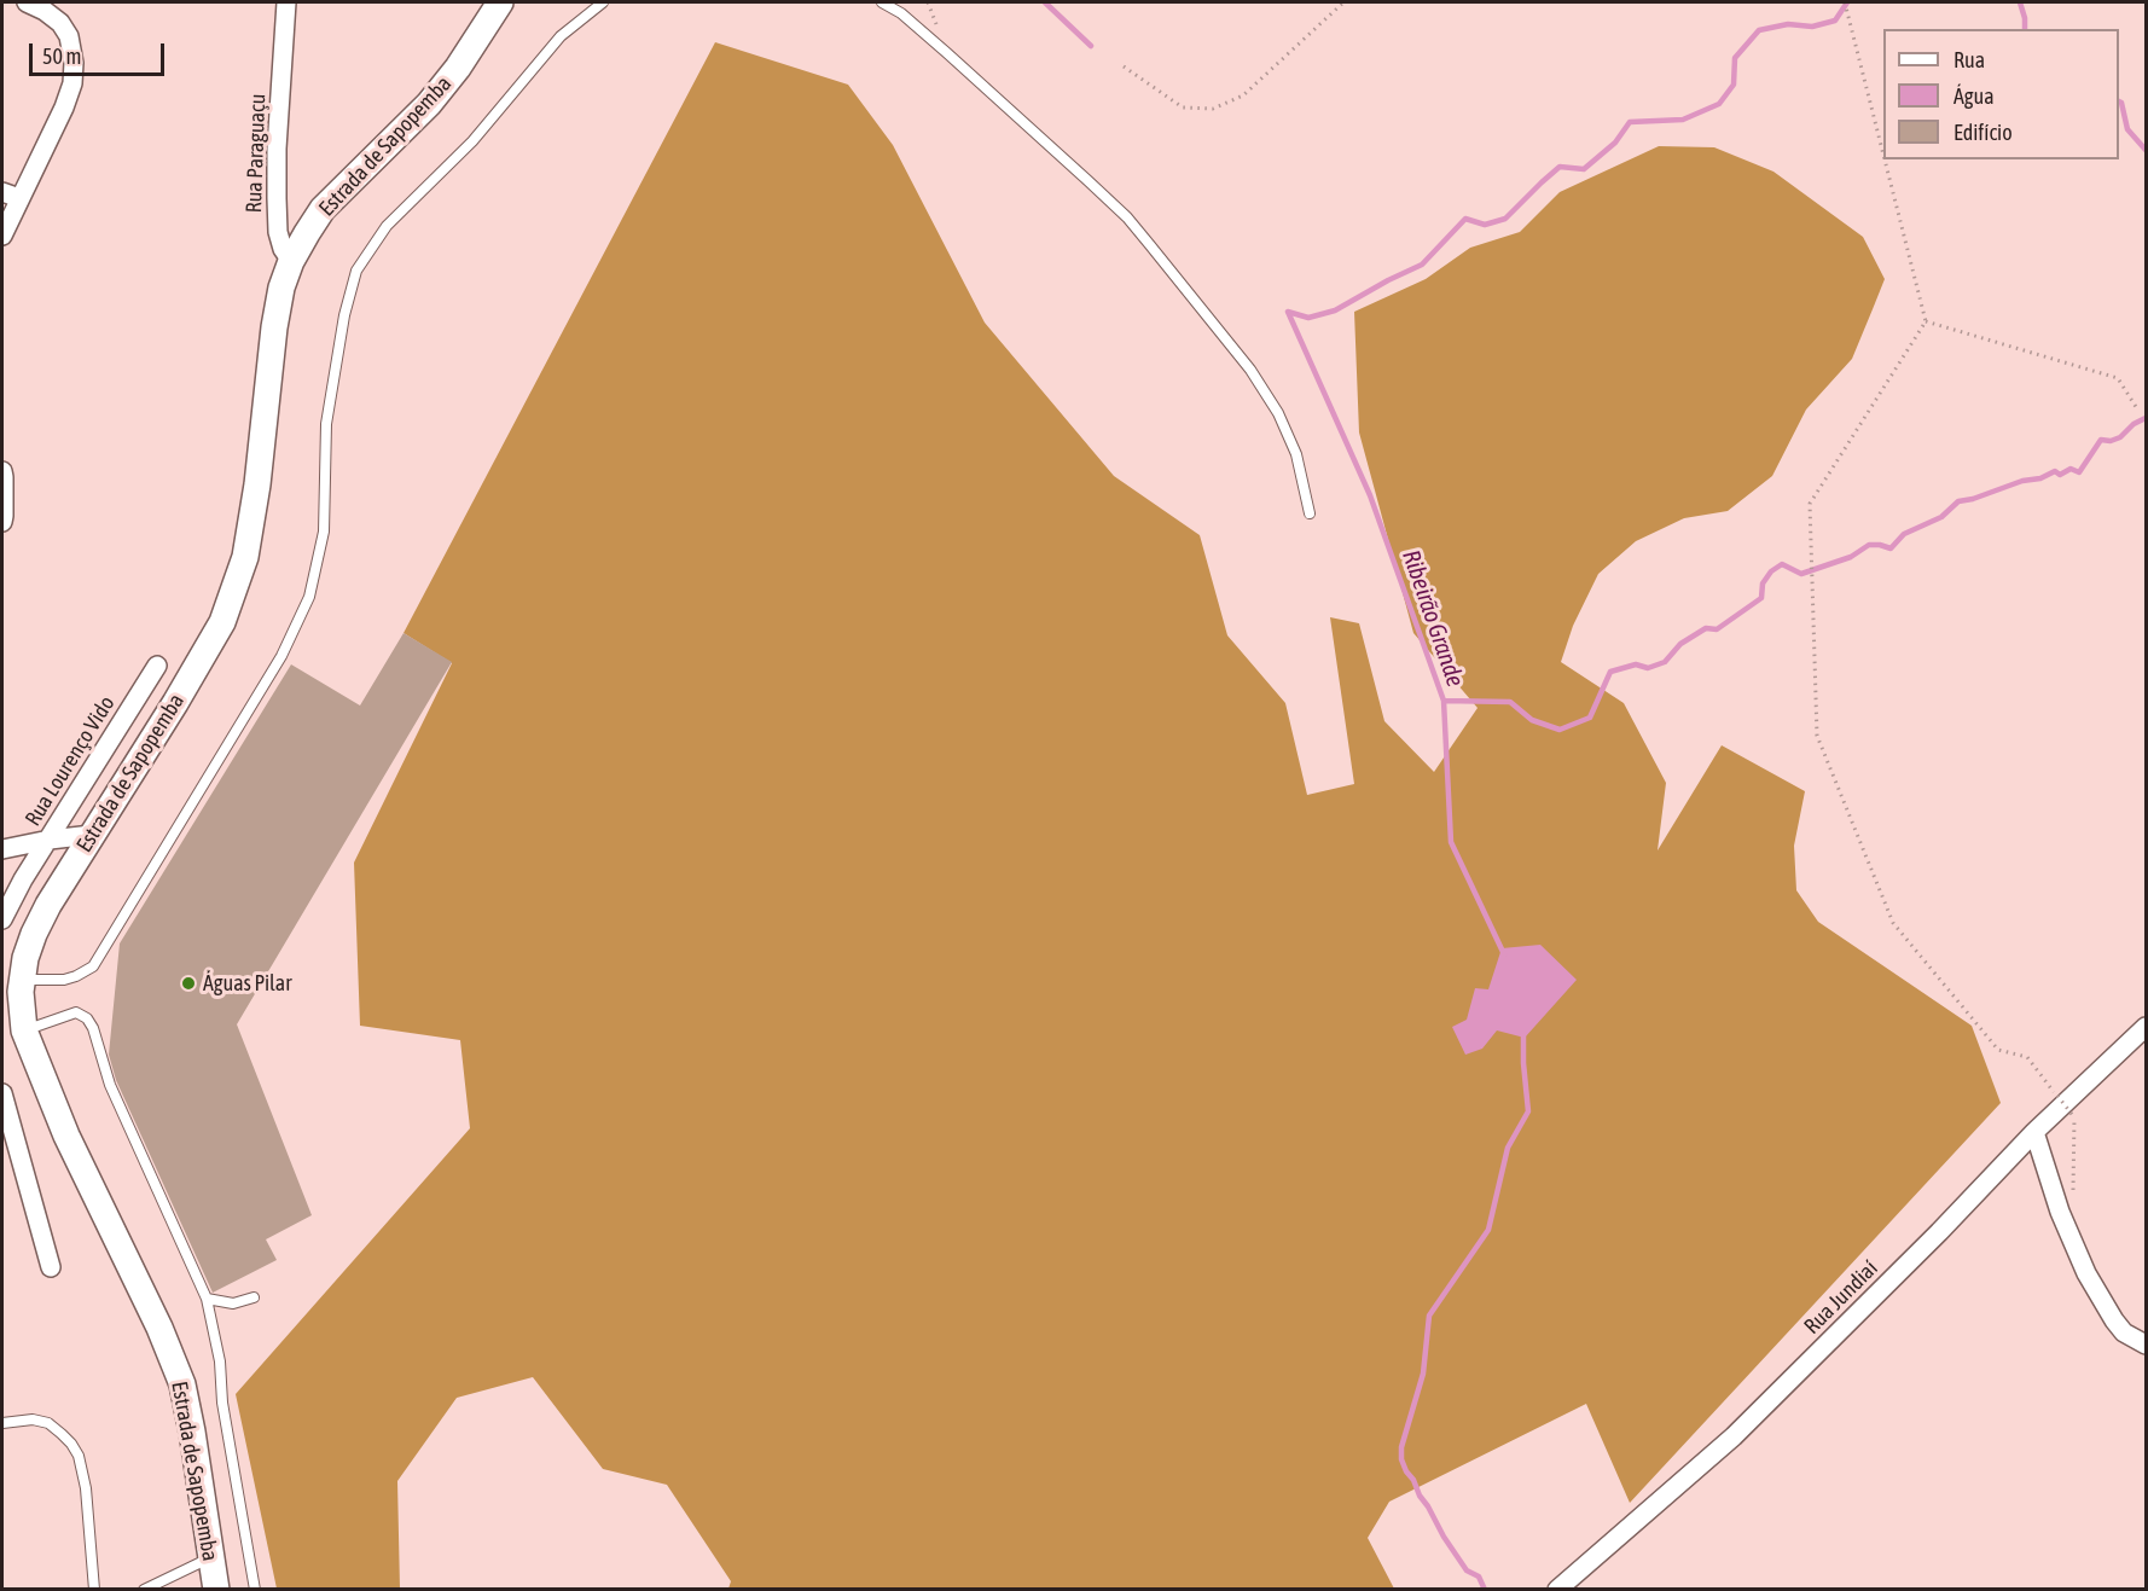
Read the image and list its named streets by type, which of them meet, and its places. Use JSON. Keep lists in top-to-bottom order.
{
  "streets": {
    "main road": ["Estrada de Sapopemba"],
    "street": ["Rua Paraguaçu", "Rua Lourenço Vido", "Rua Jundiaí"]
  },
  "crossings": [
    ["Estrada de Sapopemba", "Rua Paraguaçu"]
  ],
  "water": ["Ribeirão Grande"],
  "places": ["Águas Pilar"],
  "legend": ["Rua", "Água", "Edifício"],
  "scale_bar": "50 m"
}
